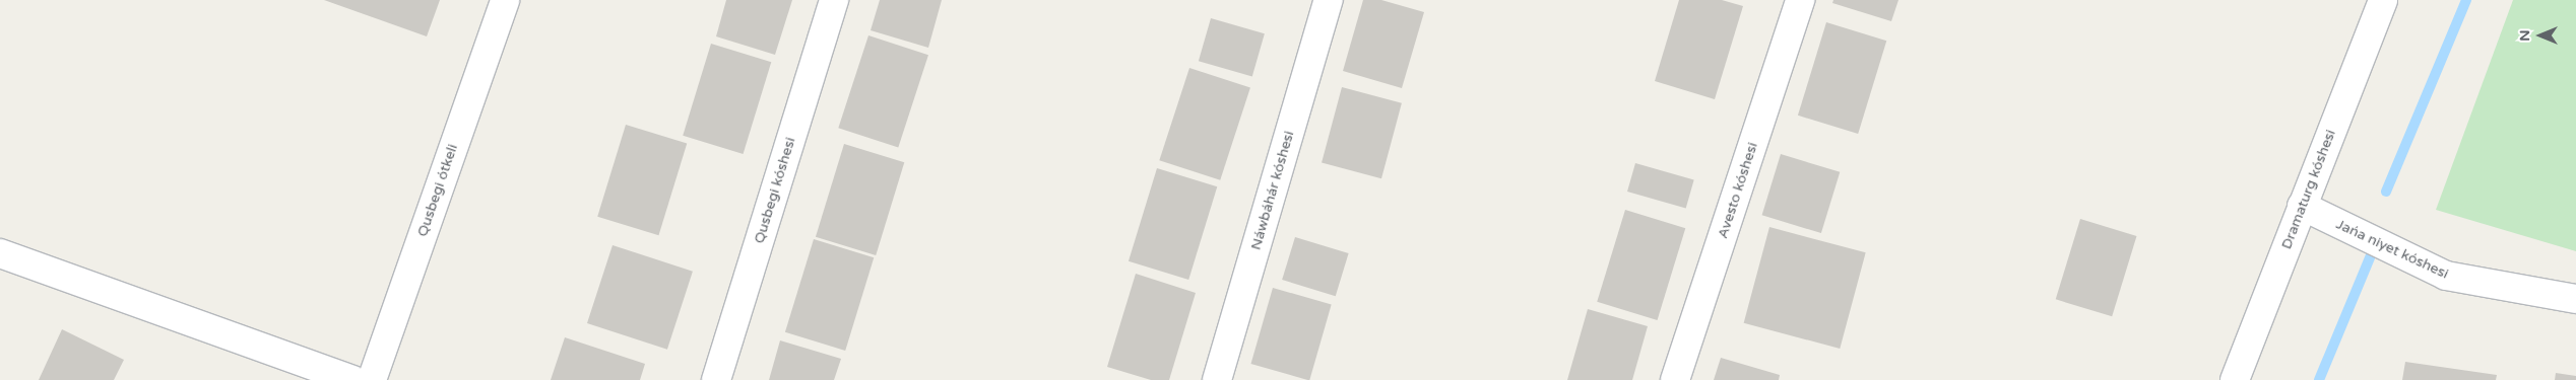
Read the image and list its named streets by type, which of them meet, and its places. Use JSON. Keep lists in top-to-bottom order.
{
  "streets": {
    "street": [
      "Dramaturg kóshesi",
      "Qusbegi ótkeli",
      "Qusbegi kóshesi",
      "Náwbáhár kóshesi",
      "Avesto kóshesi",
      "Jańa niyet kóshesi"
    ]
  },
  "crossings": [
    ["Dramaturg kóshesi", "Jańa niyet kóshesi"]
  ],
  "north": "left"
}
